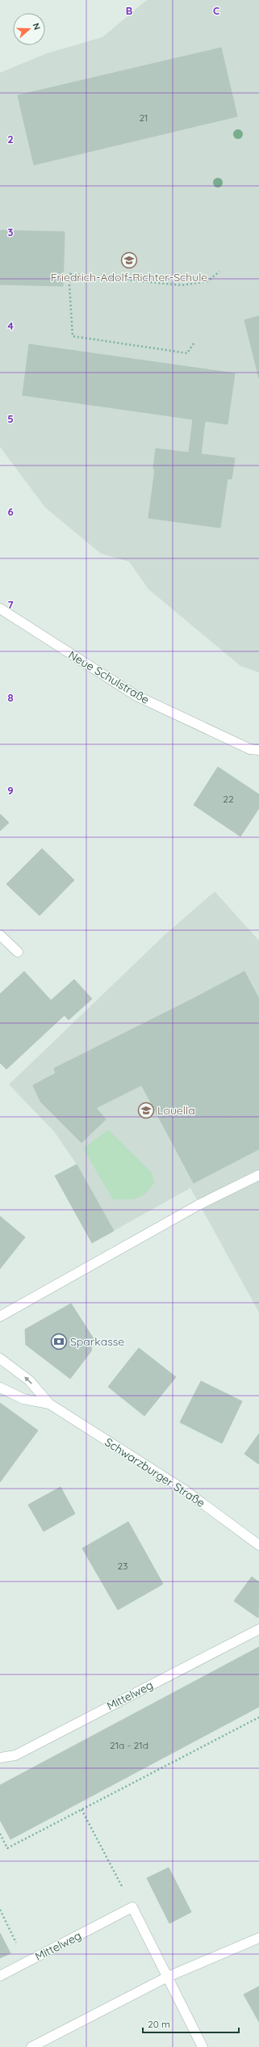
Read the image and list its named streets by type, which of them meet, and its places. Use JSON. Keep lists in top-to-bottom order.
{
  "streets": {
    "street": ["Neue Schulstraße", "Schwarzburger Straße", "Mittelweg"]
  },
  "places": {
    "school or university": ["Friedrich-Adolf-Richter-Schule", "Louella"],
    "bank": ["Sparkasse"]
  },
  "house_numbers": [
    "21",
    "22",
    "23",
    "21a - 21d"
  ],
  "scale_bar": "20 m",
  "north": "right",
  "grid": {
    "columns": ["B", "C"],
    "rows": [
      "2",
      "3",
      "4",
      "5",
      "6",
      "7",
      "8",
      "9"
    ]
  }
}
